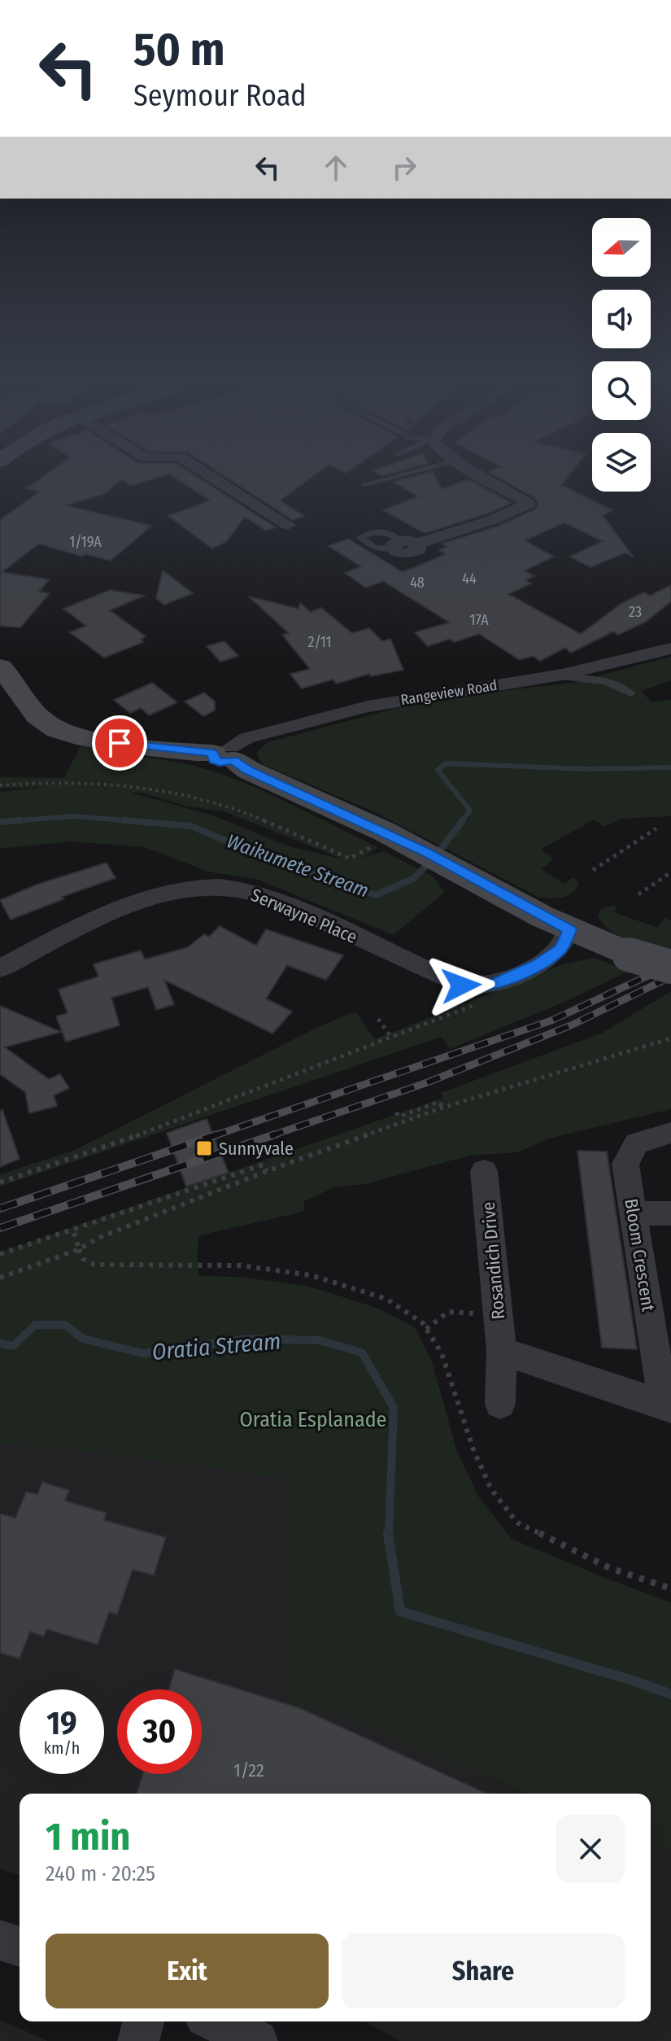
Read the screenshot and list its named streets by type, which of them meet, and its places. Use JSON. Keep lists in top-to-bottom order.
{
  "streets": {
    "street": [
      "Rangeview Road",
      "Serwayne Place",
      "Bloom Crescent",
      "Rosandich Drive"
    ]
  },
  "water": ["Waikumete Stream", "Oratia Stream"],
  "parks": ["Oratia Esplanade"],
  "places": {
    "transit": ["Sunnyvale"]
  },
  "house_numbers": [
    "1/19A",
    "44",
    "48",
    "23",
    "17A",
    "2/11",
    "1/22"
  ],
  "north": "left",
  "page": {
    "turn": ["50 m", "Seymour Road"],
    "speed": "19 km/h",
    "limit": "30",
    "heading": ["1 min", "240 m · 20:25"],
    "buttons": ["Exit", "Share"]
  }
}
